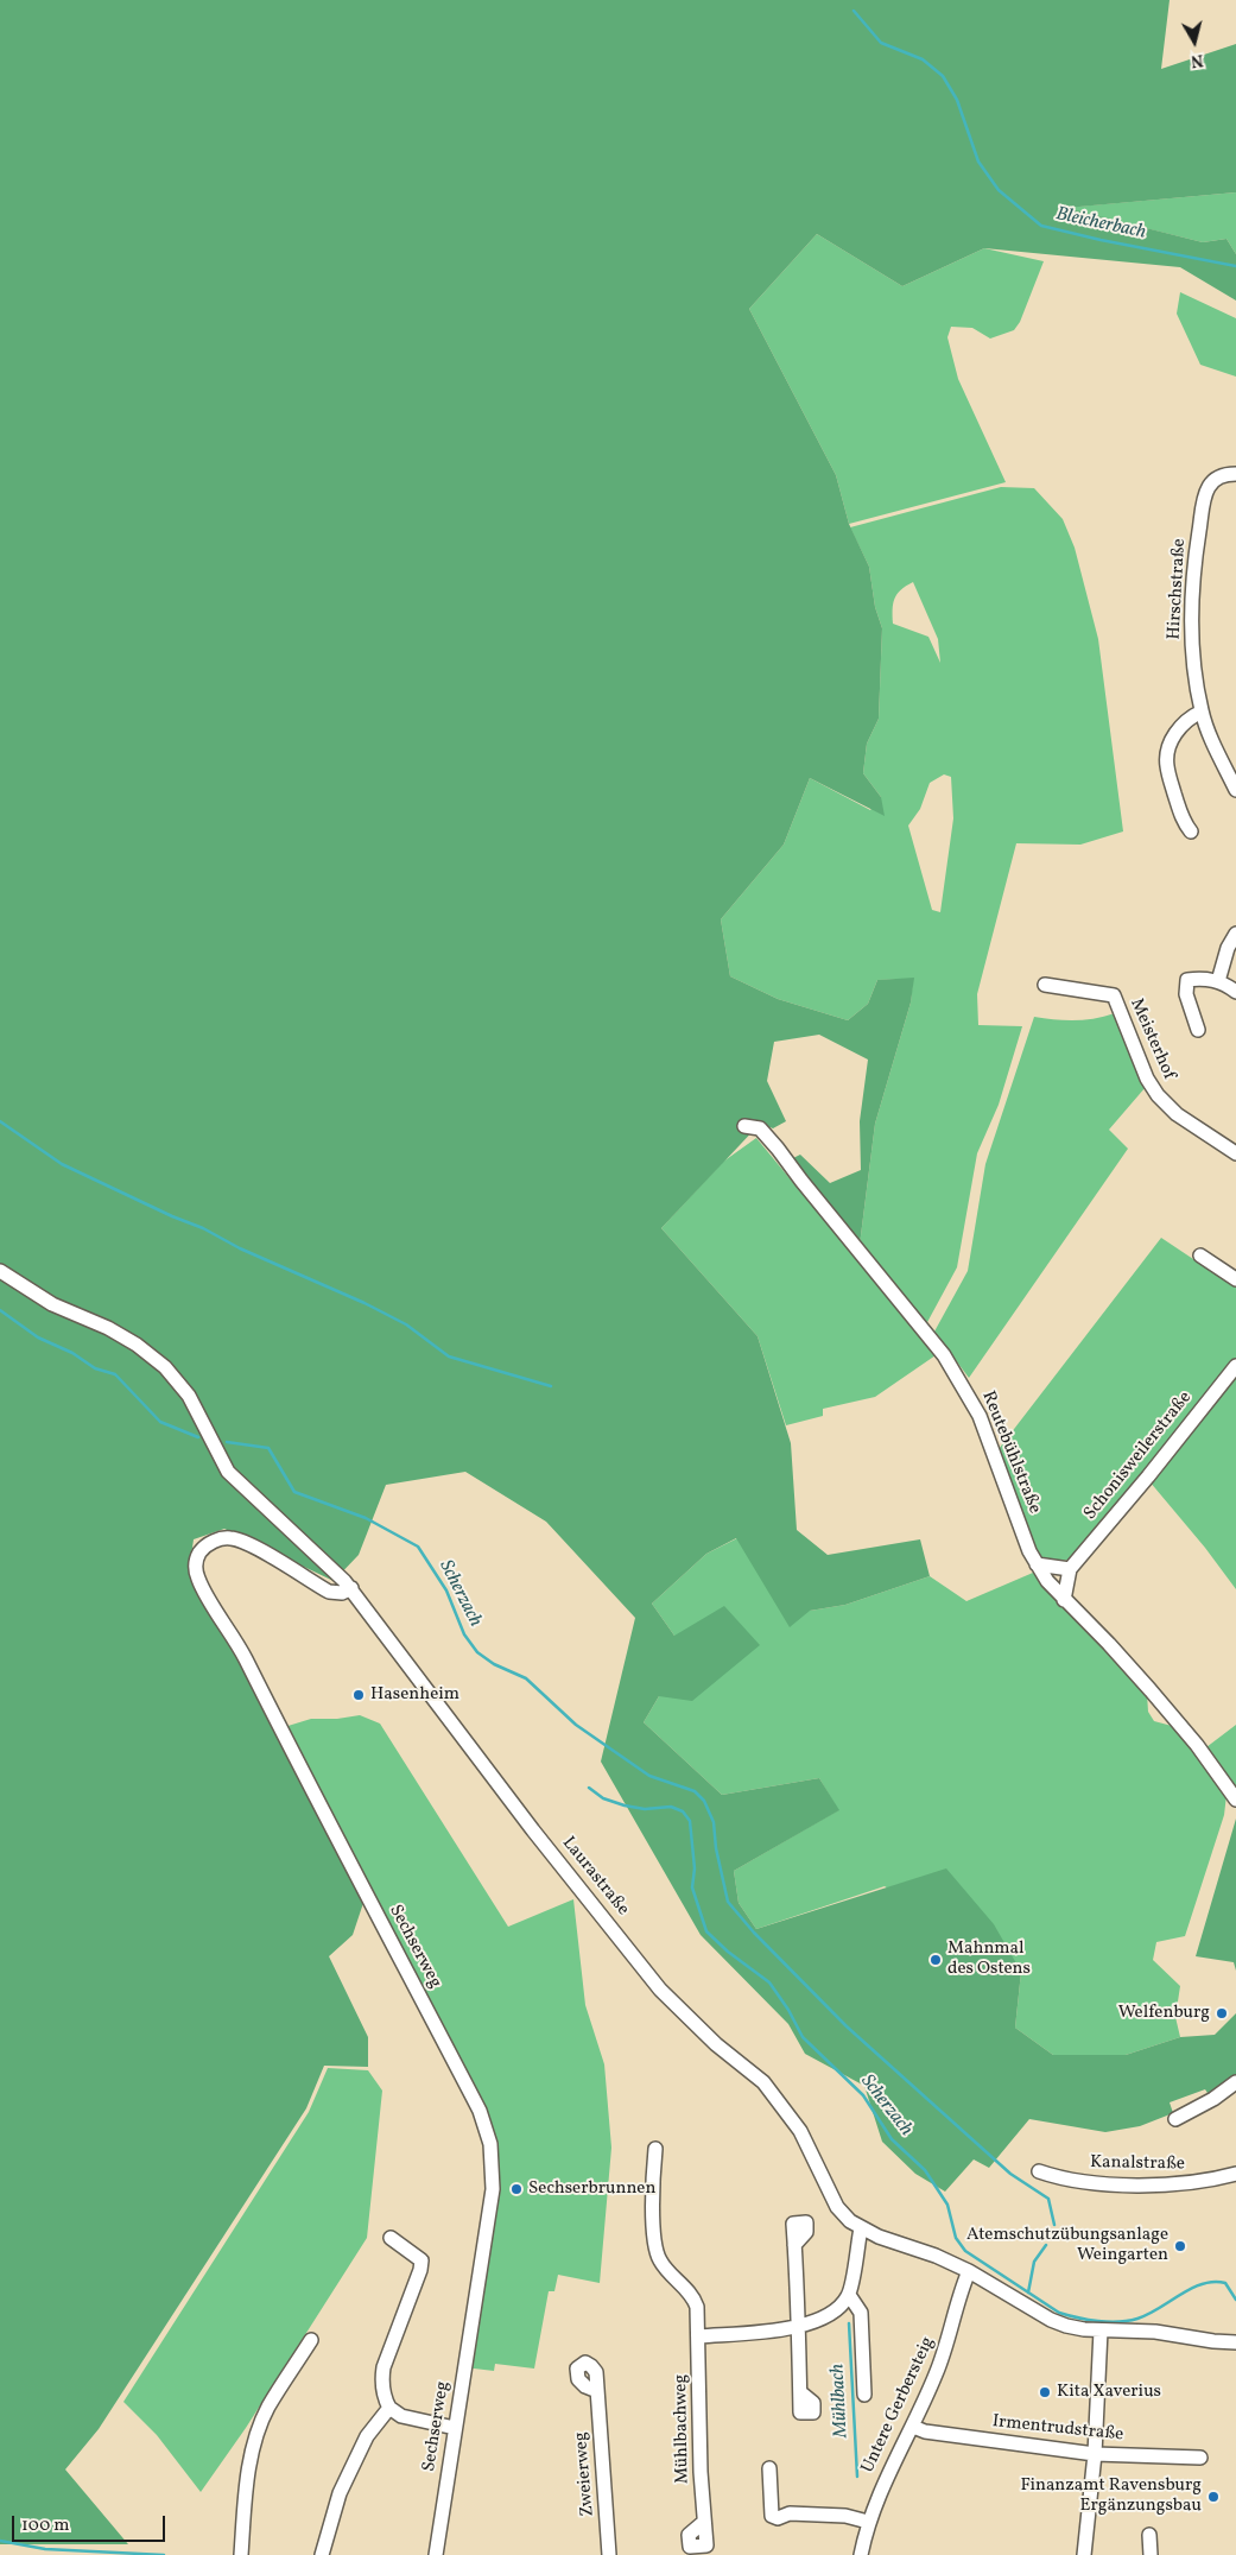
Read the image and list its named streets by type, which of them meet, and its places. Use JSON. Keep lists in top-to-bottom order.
{
  "streets": {
    "street": [
      "Hirschstraße",
      "Meisterhof",
      "Reutebühlstraße",
      "Schonisweilerstraße",
      "Laurastraße",
      "Sechserweg",
      "Kanalstraße",
      "Untere Gerbersteig",
      "Mühlbachweg",
      "Irmentrudstraße",
      "Zweierweg"
    ]
  },
  "crossings": [
    ["Reutebühlstraße", "Schonisweilerstraße"],
    ["Laurastraße", "Sechserweg"],
    ["Untere Gerbersteig", "Irmentrudstraße"]
  ],
  "water": ["Bleicherbach", "Scherzach", "Mühlbach"],
  "places": [
    "Hasenheim",
    "Mahnmal des Ostens",
    "Welfenburg",
    "Sechserbrunnen",
    "Atemschutzübungsanlage Weingarten",
    "Kita Xaverius",
    "Finanzamt Ravensburg Ergänzungsbau"
  ],
  "scale_bar": "100 m",
  "north": "bottom"
}
